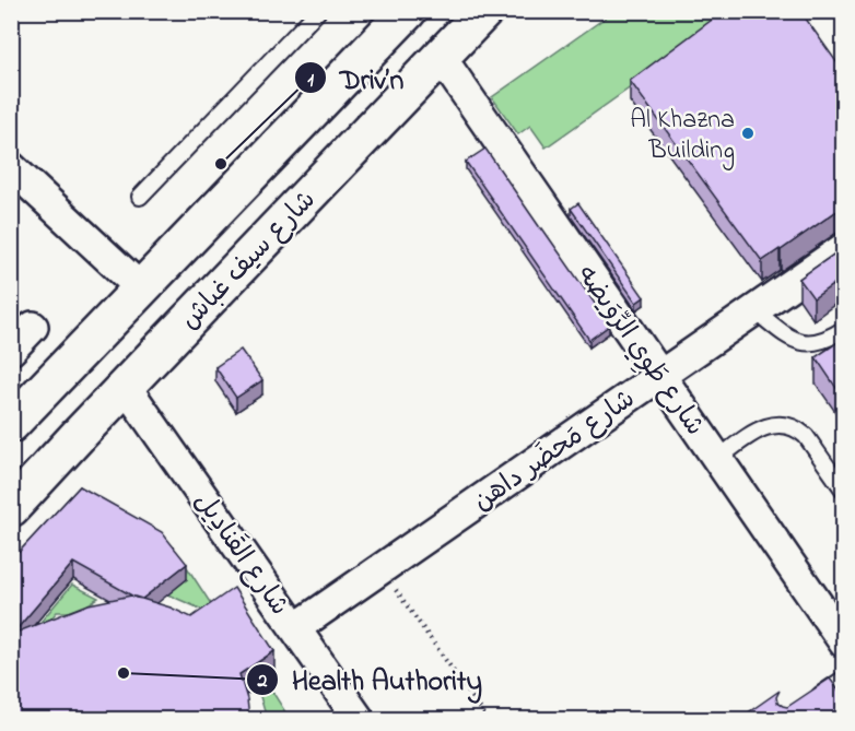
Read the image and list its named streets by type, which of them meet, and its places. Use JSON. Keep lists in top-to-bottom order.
{
  "streets": {
    "street": [
      "شارع سيف غباش",
      "شارع طَوِي الرِّوَيضه",
      "شارع مَحضَر داهن",
      "شارع القَنادِيل"
    ]
  },
  "crossings": [
    ["شارع سيف غباش", "شارع طَوِي الرِّوَيضه"],
    ["شارع سيف غباش", "شارع القَنادِيل"],
    ["شارع طَوِي الرِّوَيضه", "شارع مَحضَر داهن"],
    ["شارع مَحضَر داهن", "شارع القَنادِيل"]
  ],
  "places": ["Al Khazna Building", "Driv’n", "Health Authority"]
}
